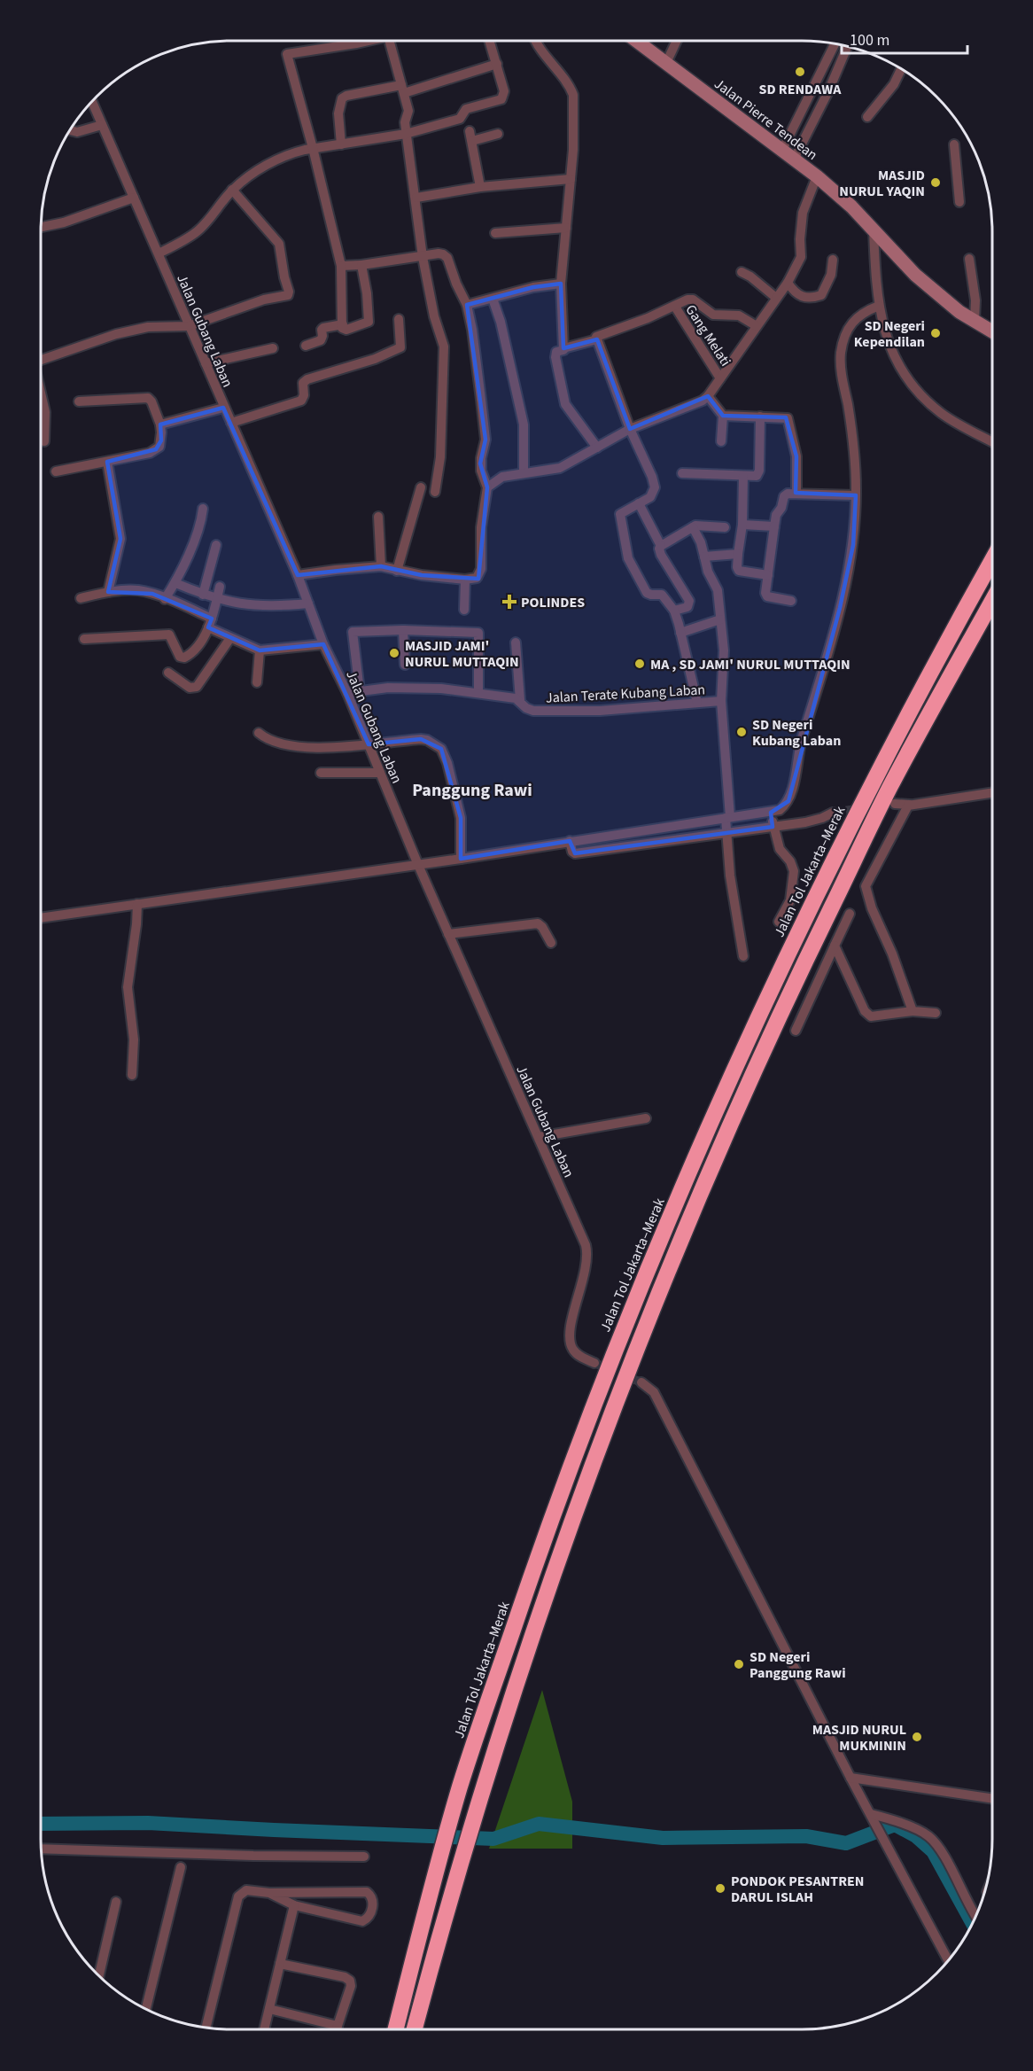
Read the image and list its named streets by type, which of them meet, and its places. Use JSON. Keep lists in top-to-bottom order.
{
  "streets": {
    "highway": ["Jalan Tol Jakarta–Merak"],
    "street": [
      "Jalan Pierre Tendean",
      "Jalan Gubang Laban",
      "Gang Melati",
      "Jalan Terate Kubang Laban"
    ]
  },
  "crossings": [
    ["Jalan Gubang Laban", "Jalan Terate Kubang Laban"]
  ],
  "districts": ["Panggung Rawi"],
  "places": {
    "other": [
      "SD RENDAWA",
      "MASJID NURUL YAQIN",
      "SD Negeri Kependilan",
      "MASJID JAMI' NURUL MUTTAQIN",
      "MA , SD JAMI' NURUL MUTTAQIN",
      "SD Negeri Kubang Laban",
      "SD Negeri Panggung Rawi",
      "MASJID NURUL MUKMININ",
      "PONDOK PESANTREN DARUL ISLAH"
    ],
    "health": ["POLINDES"]
  },
  "scale_bar": "100 m"
}
